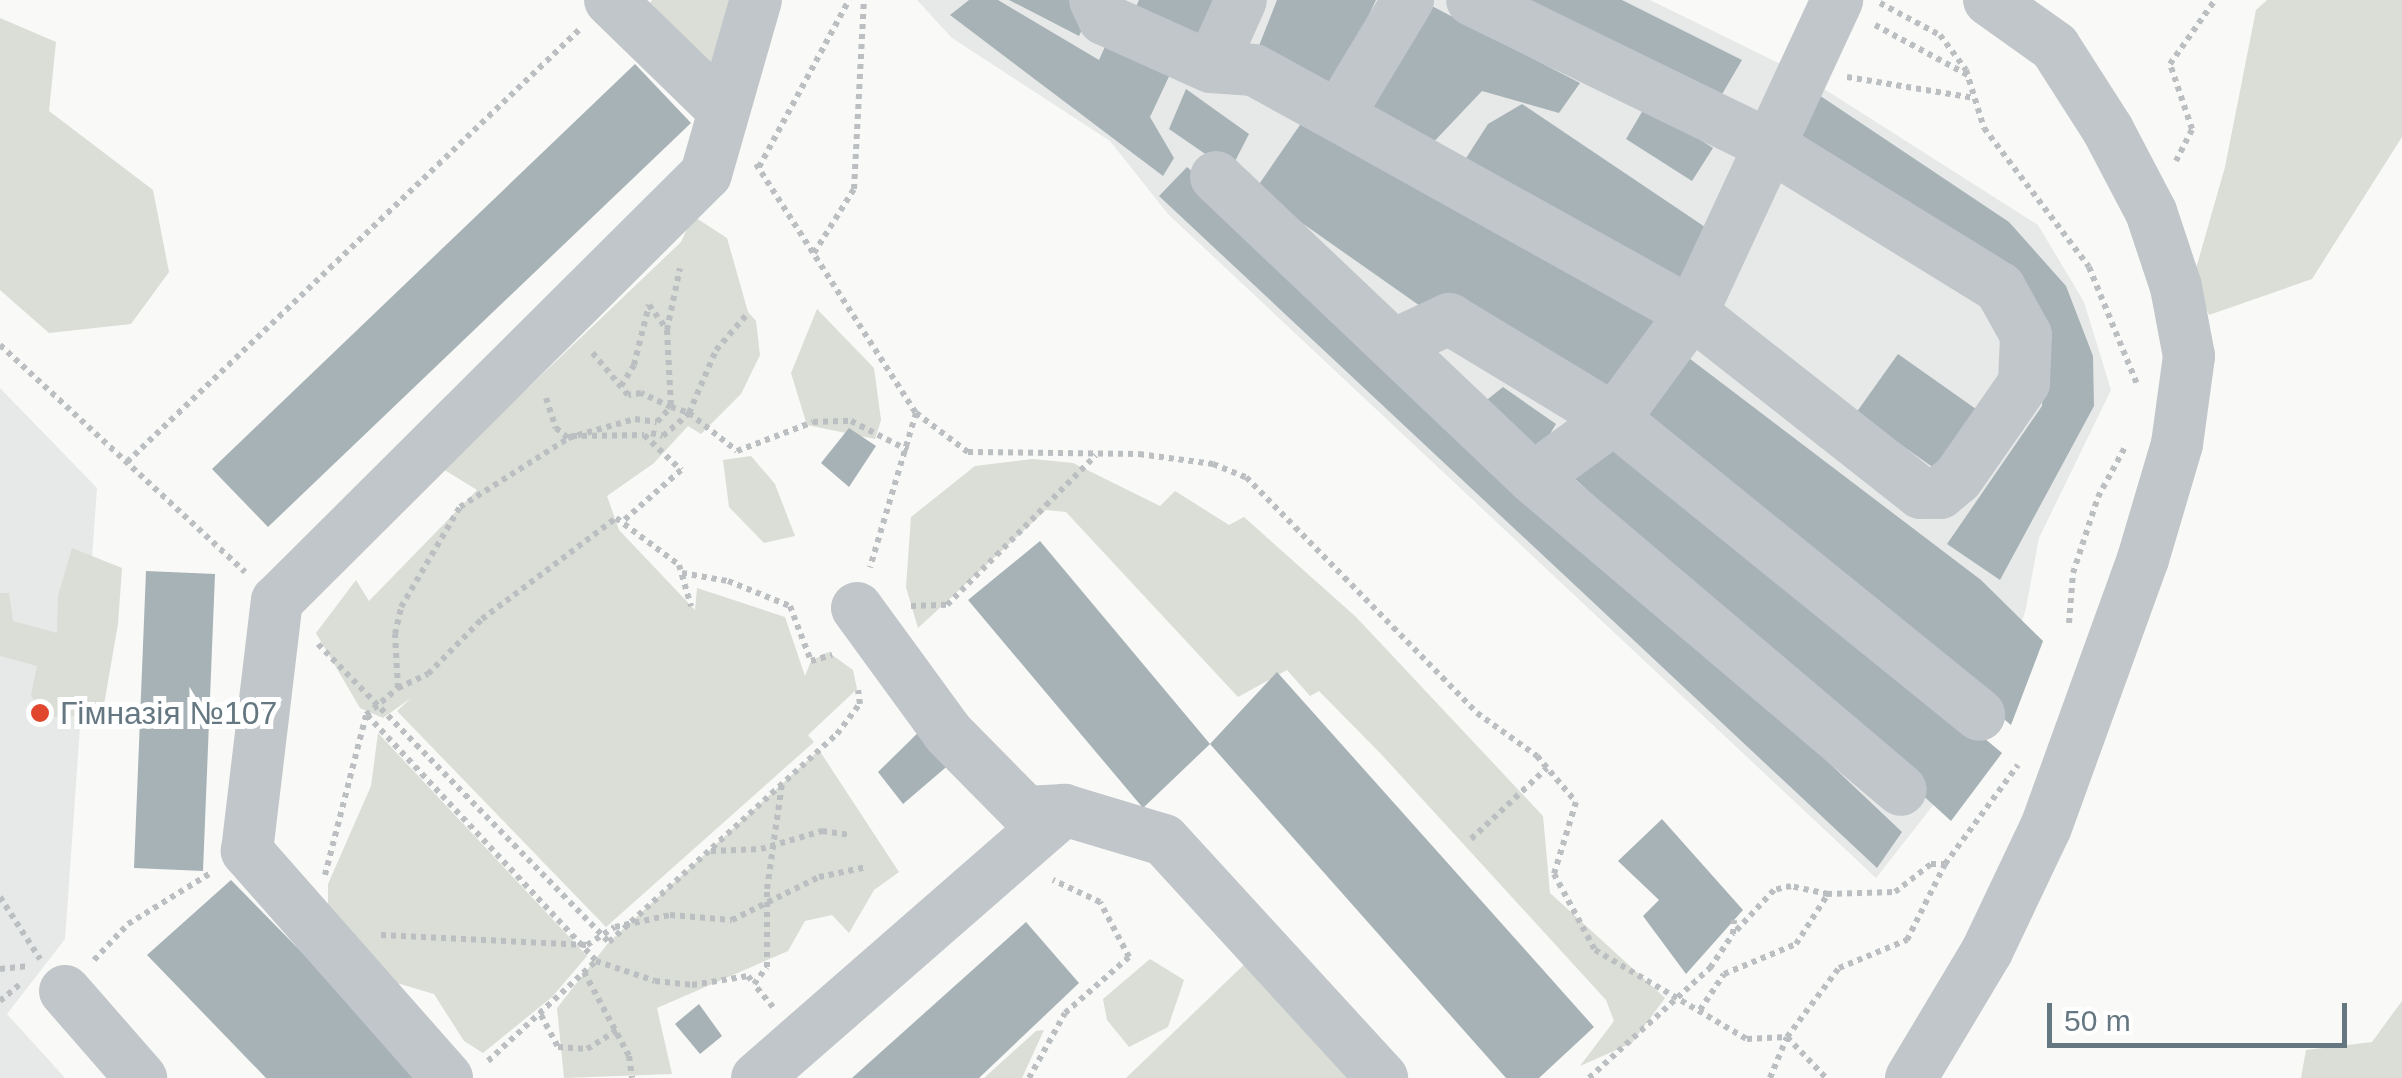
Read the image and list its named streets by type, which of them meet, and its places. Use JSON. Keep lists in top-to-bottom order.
{
  "places": ["Гімназія №107"],
  "scale_bar": "50 m"
}
